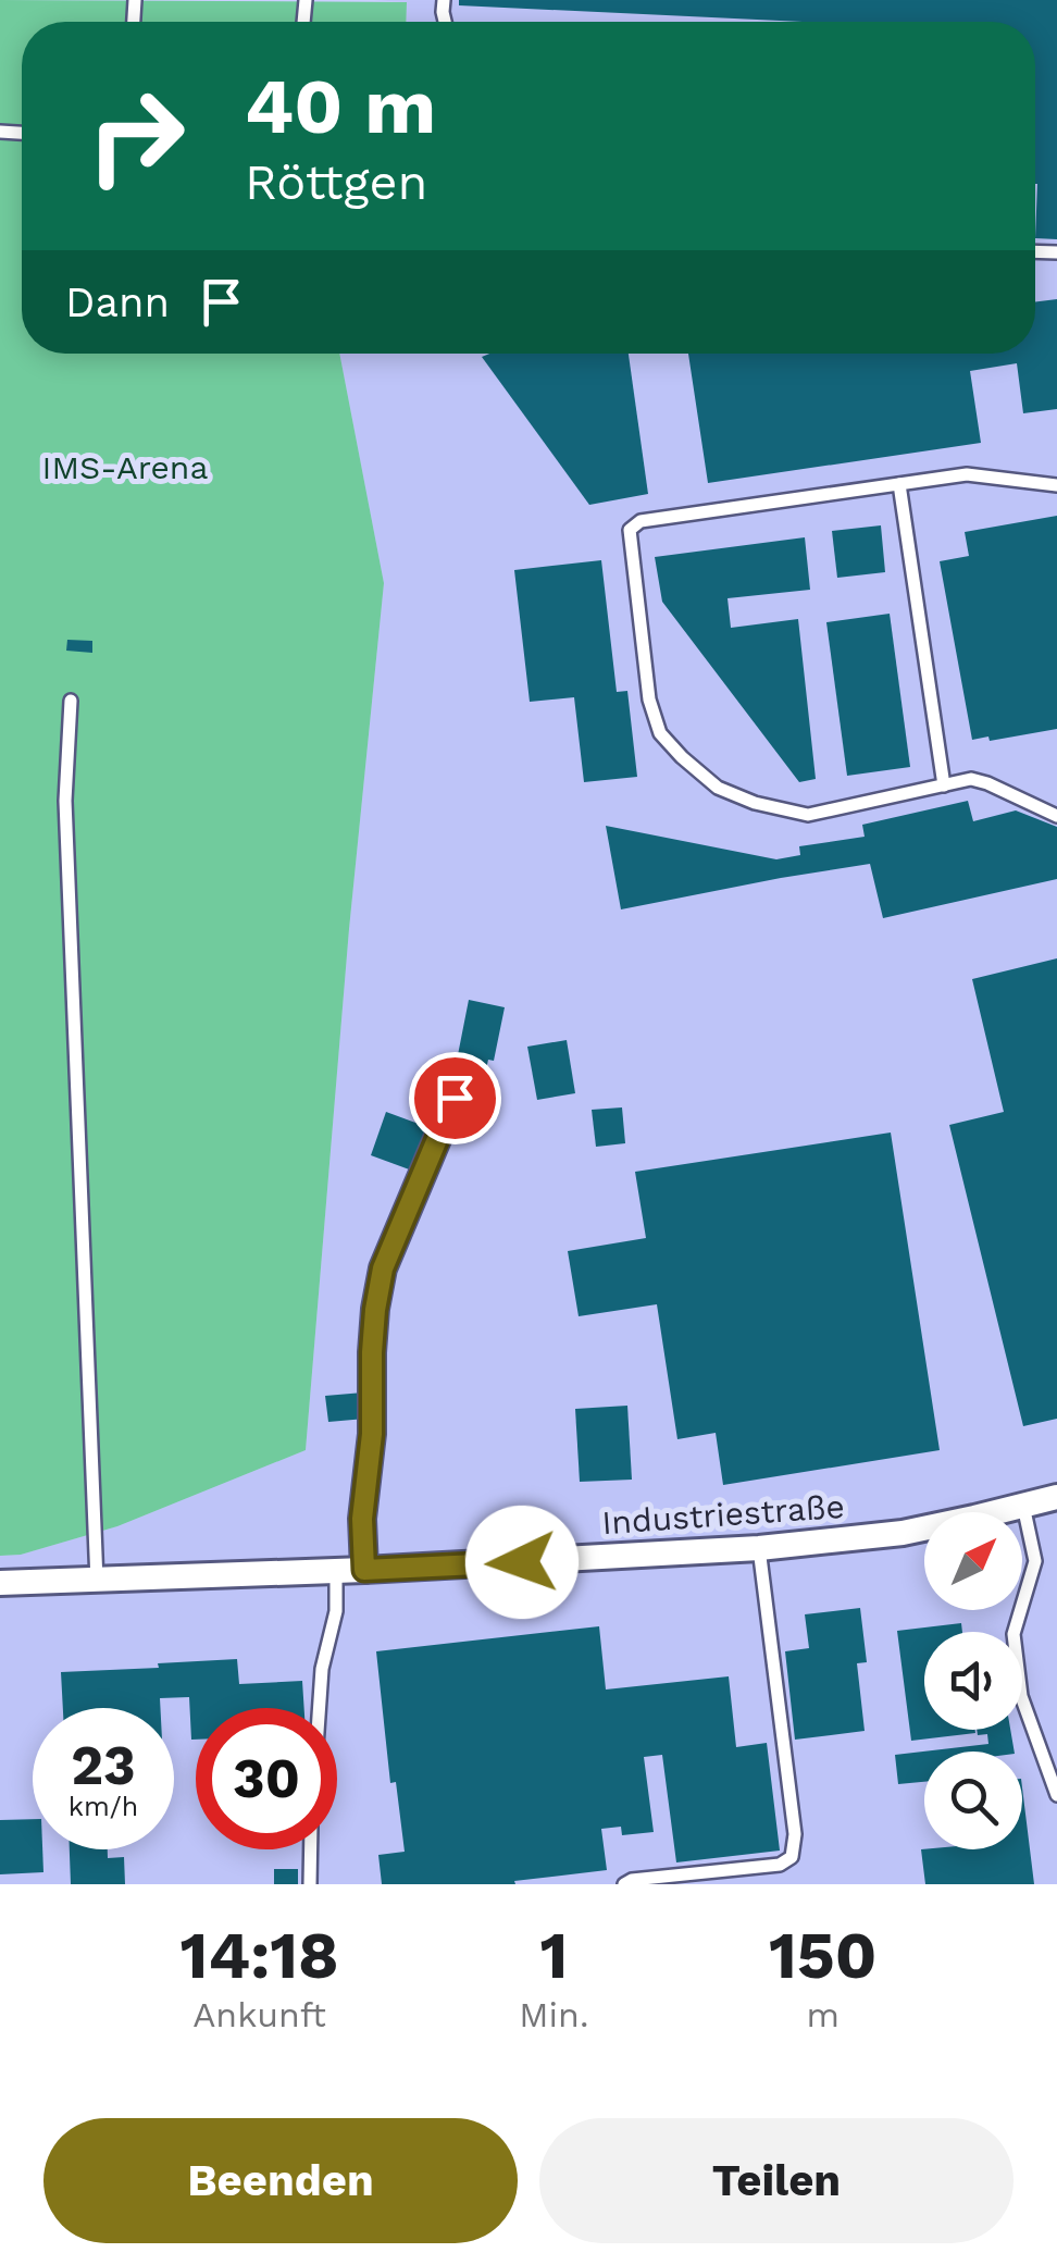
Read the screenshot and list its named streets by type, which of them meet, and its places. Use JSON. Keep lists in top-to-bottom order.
{
  "streets": {
    "street": ["Industriestraße"]
  },
  "parks": ["IMS-Arena"],
  "north": "top right",
  "page": {
    "turn": ["40 m", "Röttgen"],
    "then": "Dann",
    "speed": "23 km/h",
    "limit": "30",
    "eta": [
      "14:18",
      "Ankunft",
      "1",
      "Min.",
      "150",
      "m"
    ],
    "buttons": ["Beenden", "Teilen"]
  }
}
